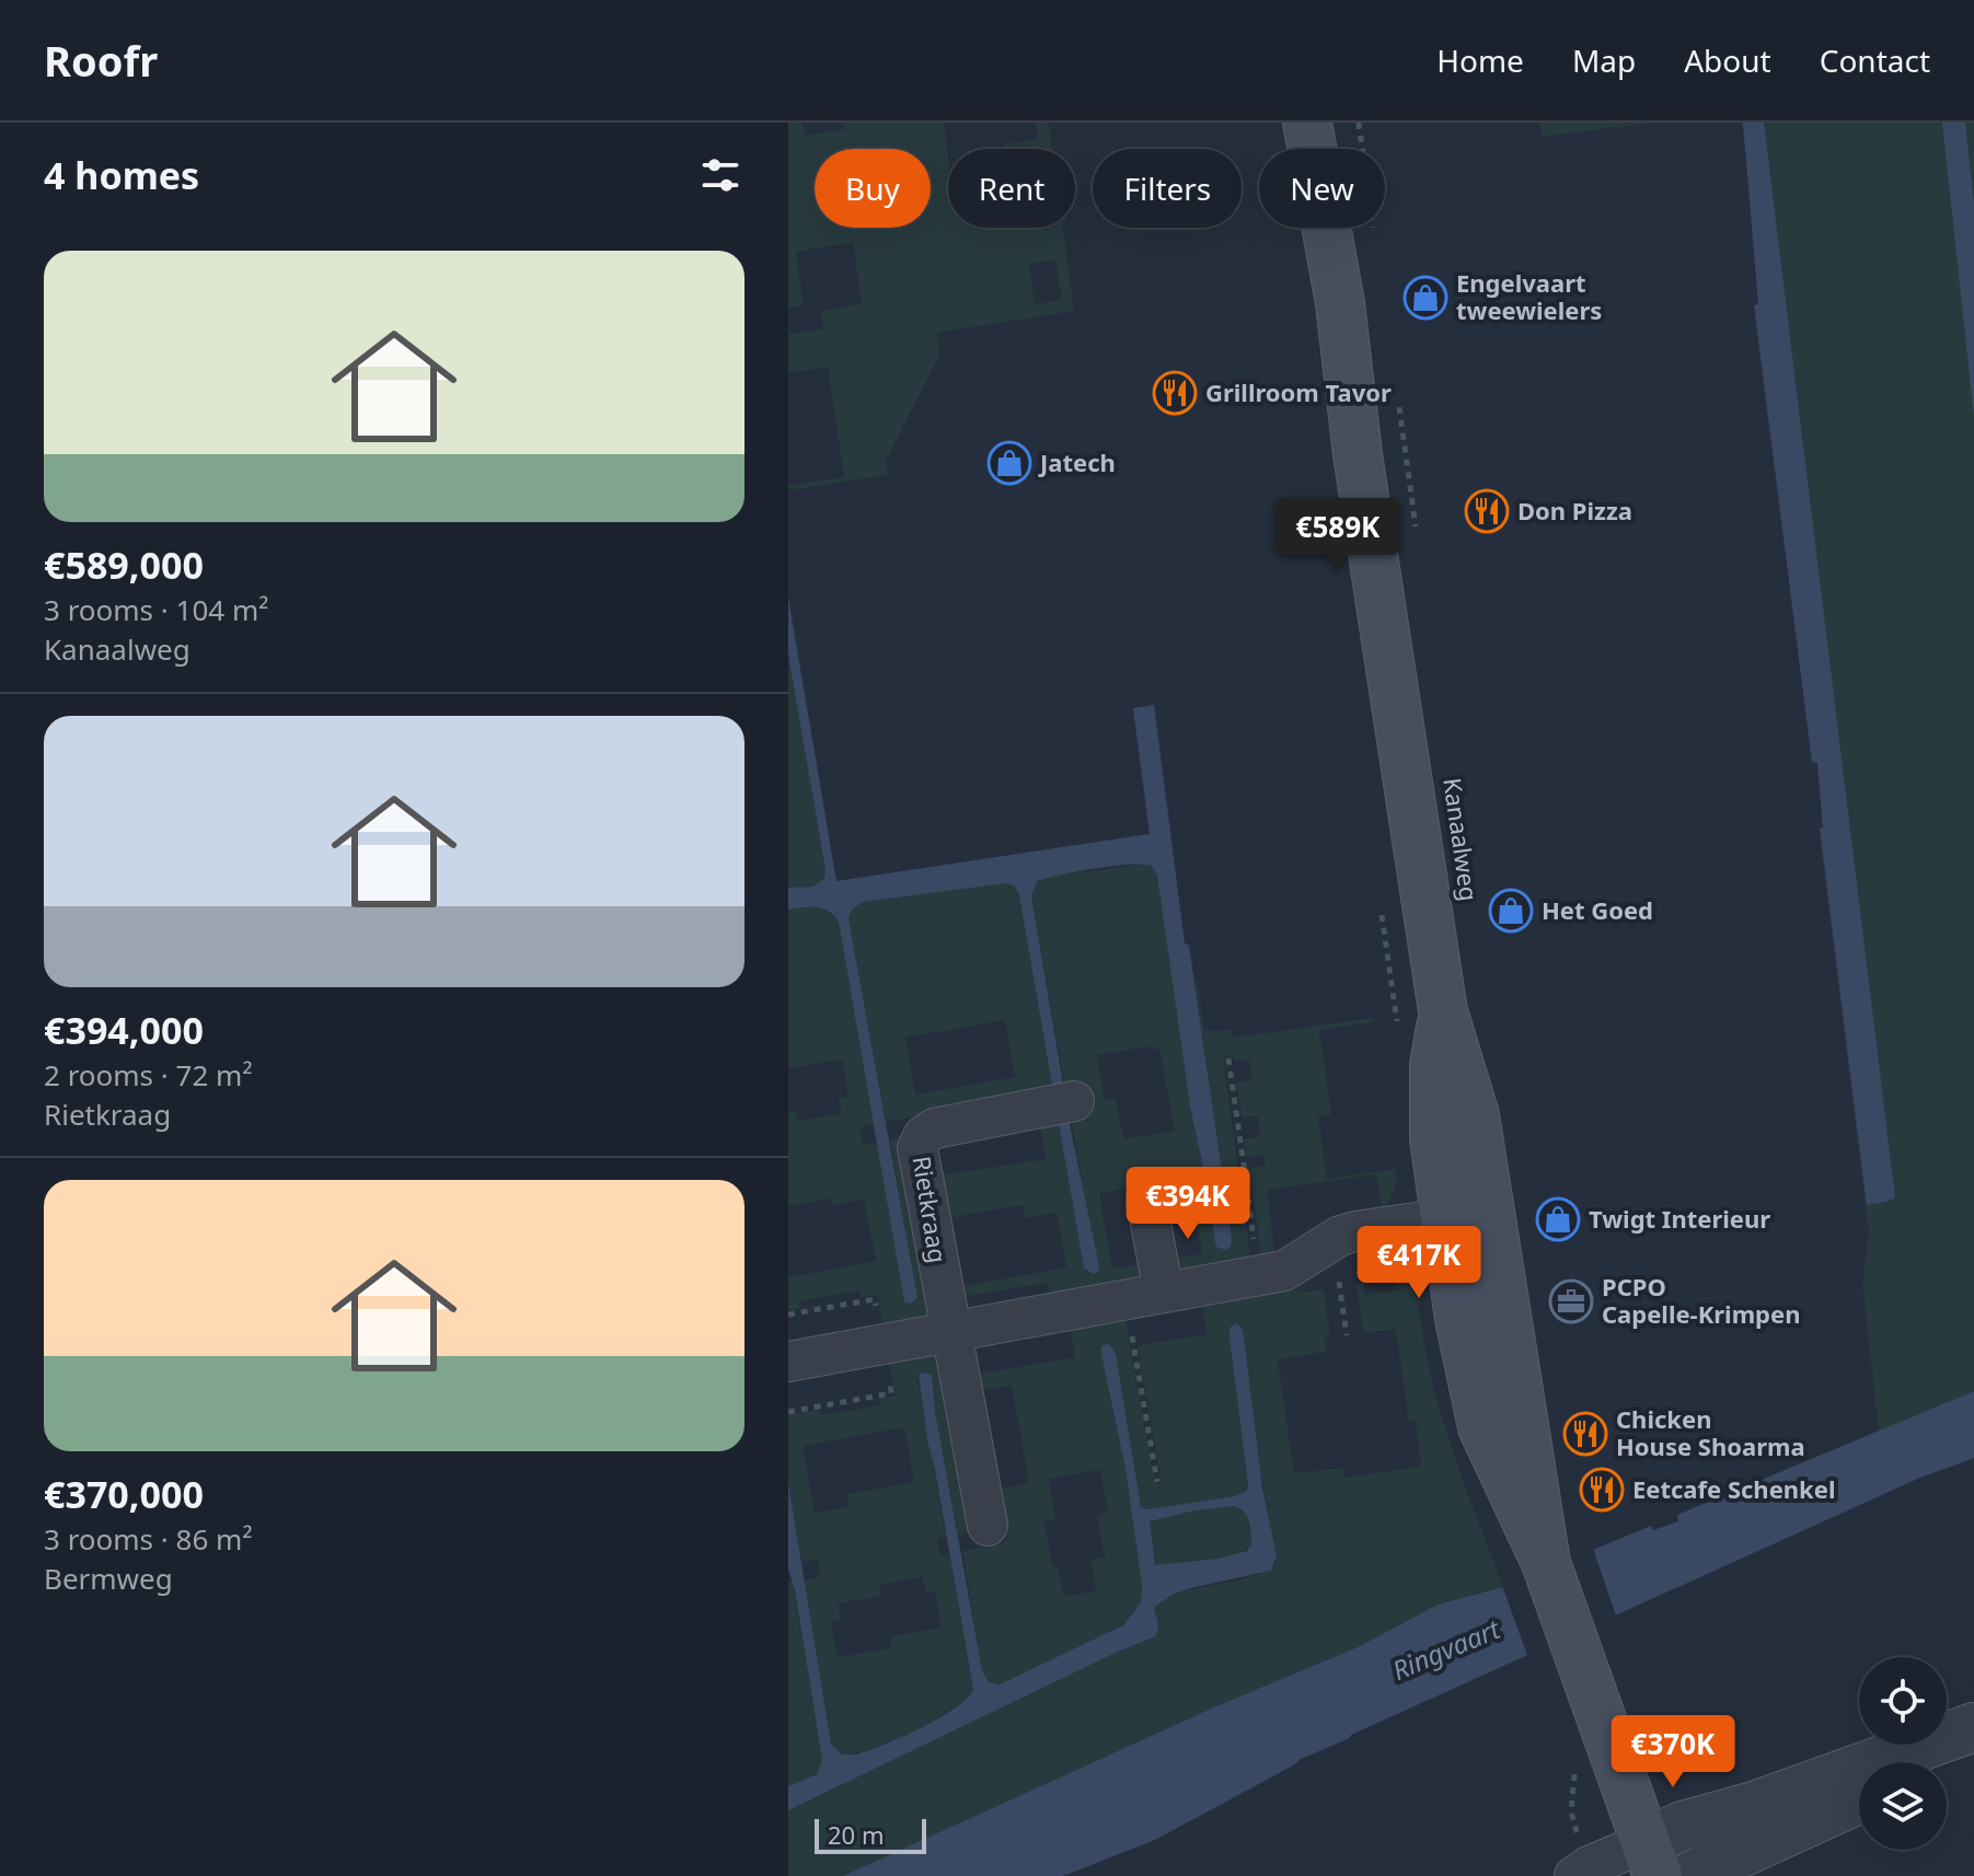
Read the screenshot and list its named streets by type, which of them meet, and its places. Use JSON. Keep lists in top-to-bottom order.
{
  "streets": {
    "main road": ["Kanaalweg"],
    "street": ["Rietkraag"]
  },
  "water": ["Ringvaart"],
  "places": {
    "shop": [
      "Engelvaart tweewielers",
      "Jatech",
      "Het Goed",
      "Twigt Interieur"
    ],
    "restaurant": [
      "Grillroom Tavor",
      "Don Pizza",
      "Chicken House Shoarma",
      "Eetcafe Schenkel"
    ],
    "office": ["PCPO Capelle-Krimpen"]
  },
  "scale_bar": "20 m",
  "page": {
    "header": "Roofr",
    "nav": [
      "Home",
      "Map",
      "About",
      "Contact"
    ],
    "heading": "4 homes",
    "chip": [
      "Buy",
      "Rent",
      "Filters",
      "New"
    ],
    "list": [
      {
        "name": "€589,000",
        "note": "3 rooms · 104 m² · Kanaalweg"
      },
      {
        "name": "€394,000",
        "note": "2 rooms · 72 m² · Rietkraag"
      },
      {
        "name": "€370,000",
        "note": "3 rooms · 86 m² · Bermweg"
      }
    ],
    "price": [
      "€589K",
      "€394K",
      "€417K",
      "€370K"
    ],
    "scale": "20 m"
  }
}
